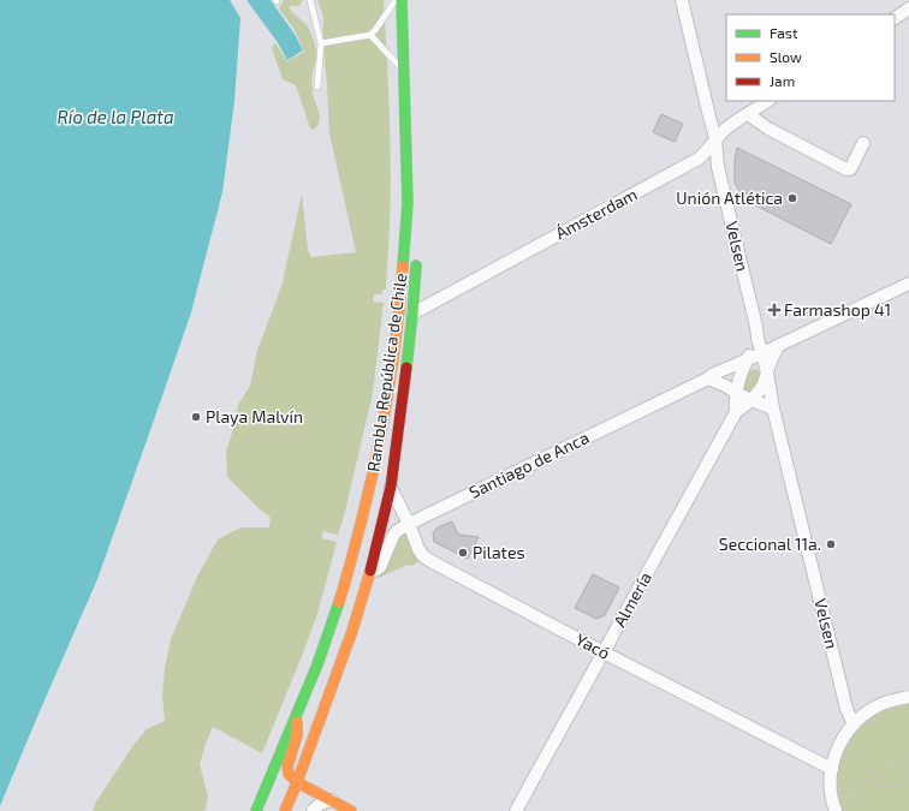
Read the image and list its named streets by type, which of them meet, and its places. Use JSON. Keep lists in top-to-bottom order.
{
  "streets": {
    "main road": ["Rambla República de Chile"],
    "street": [
      "Ámsterdam",
      "Velsen",
      "Santiago de Anca",
      "Almería",
      "Yacó"
    ]
  },
  "crossings": [
    ["Ámsterdam", "Velsen"],
    ["Ámsterdam", "Rambla República de Chile"],
    ["Velsen", "Santiago de Anca"],
    ["Velsen", "Almería"],
    ["Rambla República de Chile", "Santiago de Anca"],
    ["Rambla República de Chile", "Yacó"],
    ["Santiago de Anca", "Almería"],
    ["Santiago de Anca", "Yacó"],
    ["Almería", "Yacó"]
  ],
  "water": ["Río de la Plata"],
  "places": {
    "other": [
      "Unión Atlética",
      "Playa Malvín",
      "Seccional 11a.",
      "Pilates"
    ],
    "health": ["Farmashop 41"]
  },
  "legend": ["Fast", "Slow", "Jam"]
}
